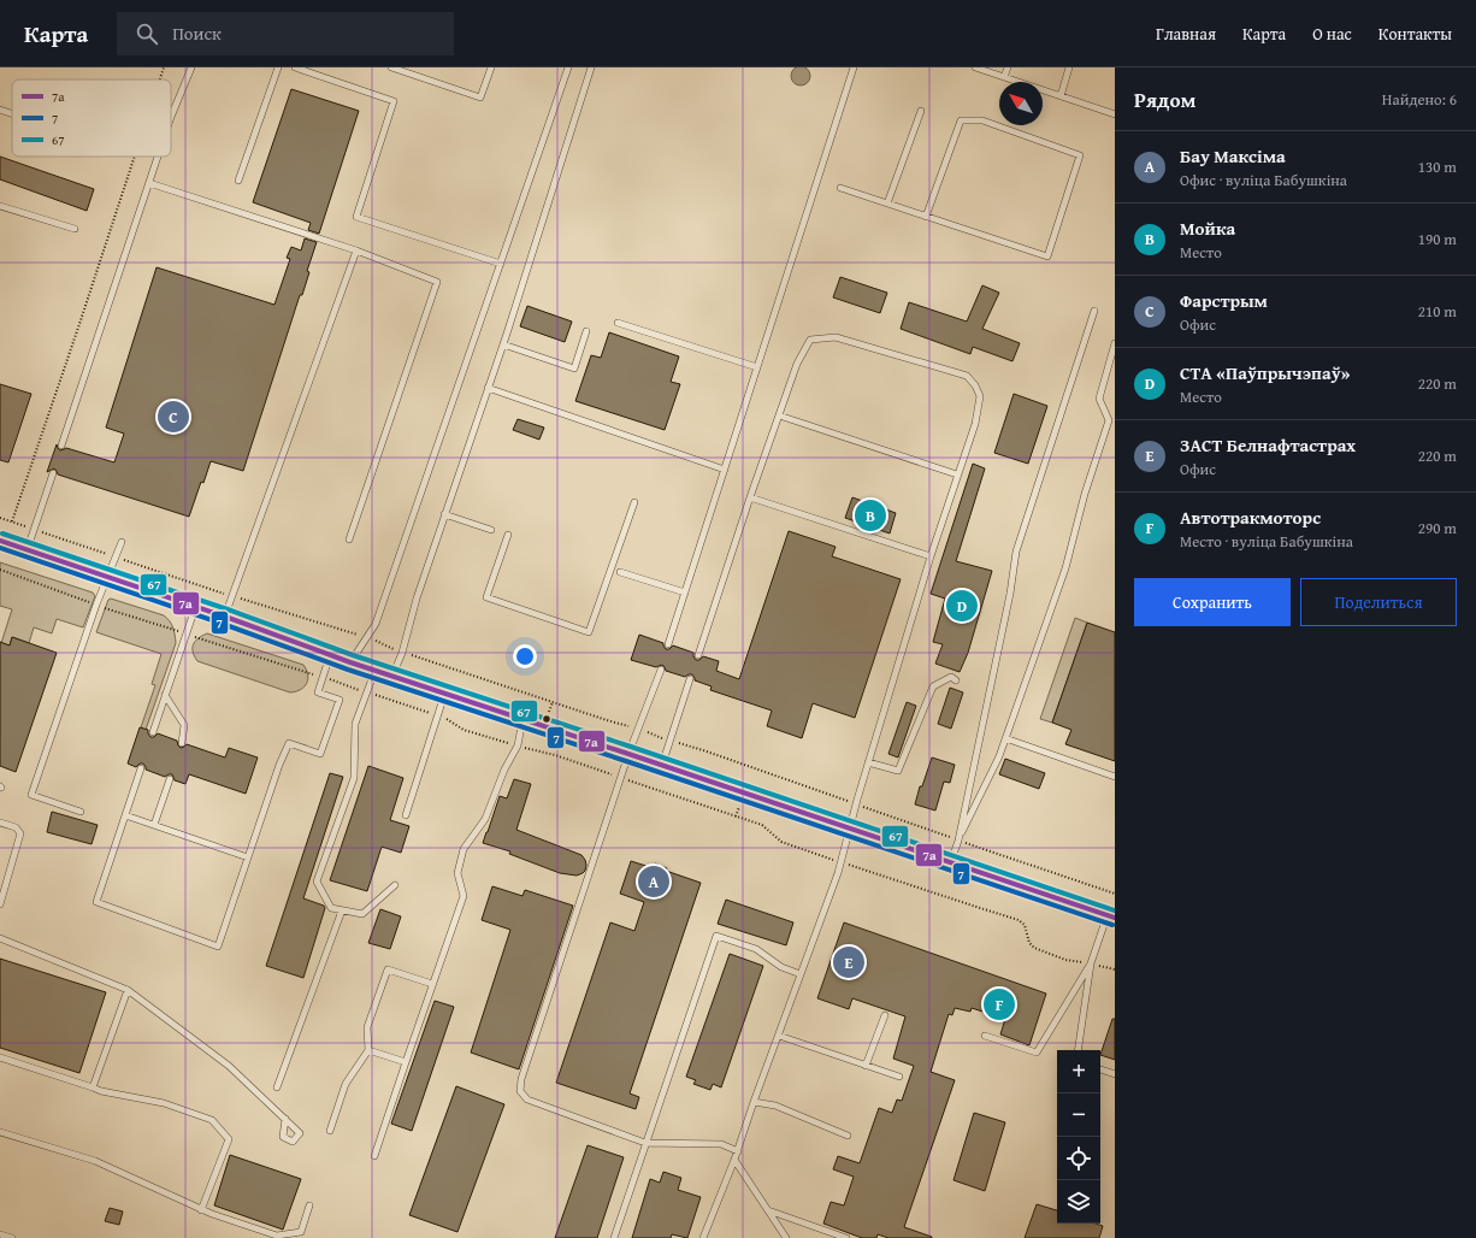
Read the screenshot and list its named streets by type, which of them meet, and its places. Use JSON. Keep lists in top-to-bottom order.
{
  "lines": ["transit line 67", "transit line 7а", "transit line 7"],
  "legend": ["7а", "7", "67"],
  "north": "top left",
  "page": {
    "header": "Карта",
    "search": "Поиск",
    "nav": [
      "Главная",
      "Карта",
      "О нас",
      "Контакты"
    ],
    "heading": ["Рядом", "Найдено: 6"],
    "list": [
      {
        "mark": "A",
        "name": "Бау Максіма",
        "note": "Офис · вуліца Бабушкіна",
        "value": "130 m"
      },
      {
        "mark": "B",
        "name": "Мойка",
        "note": "Место",
        "value": "190 m"
      },
      {
        "mark": "C",
        "name": "Фарстрым",
        "note": "Офис",
        "value": "210 m"
      },
      {
        "mark": "D",
        "name": "СТА «Паўпрычэпаў»",
        "note": "Место",
        "value": "220 m"
      },
      {
        "mark": "E",
        "name": "ЗАСТ Белнафтастрах",
        "note": "Офис",
        "value": "220 m"
      },
      {
        "mark": "F",
        "name": "Автотракмоторс",
        "note": "Место · вуліца Бабушкіна",
        "value": "290 m"
      }
    ],
    "pins": [
      "C",
      "B",
      "D",
      "A",
      "E",
      "F"
    ],
    "buttons": ["Сохранить", "Поделиться"],
    "map_buttons": ["+", "−"]
  }
}
